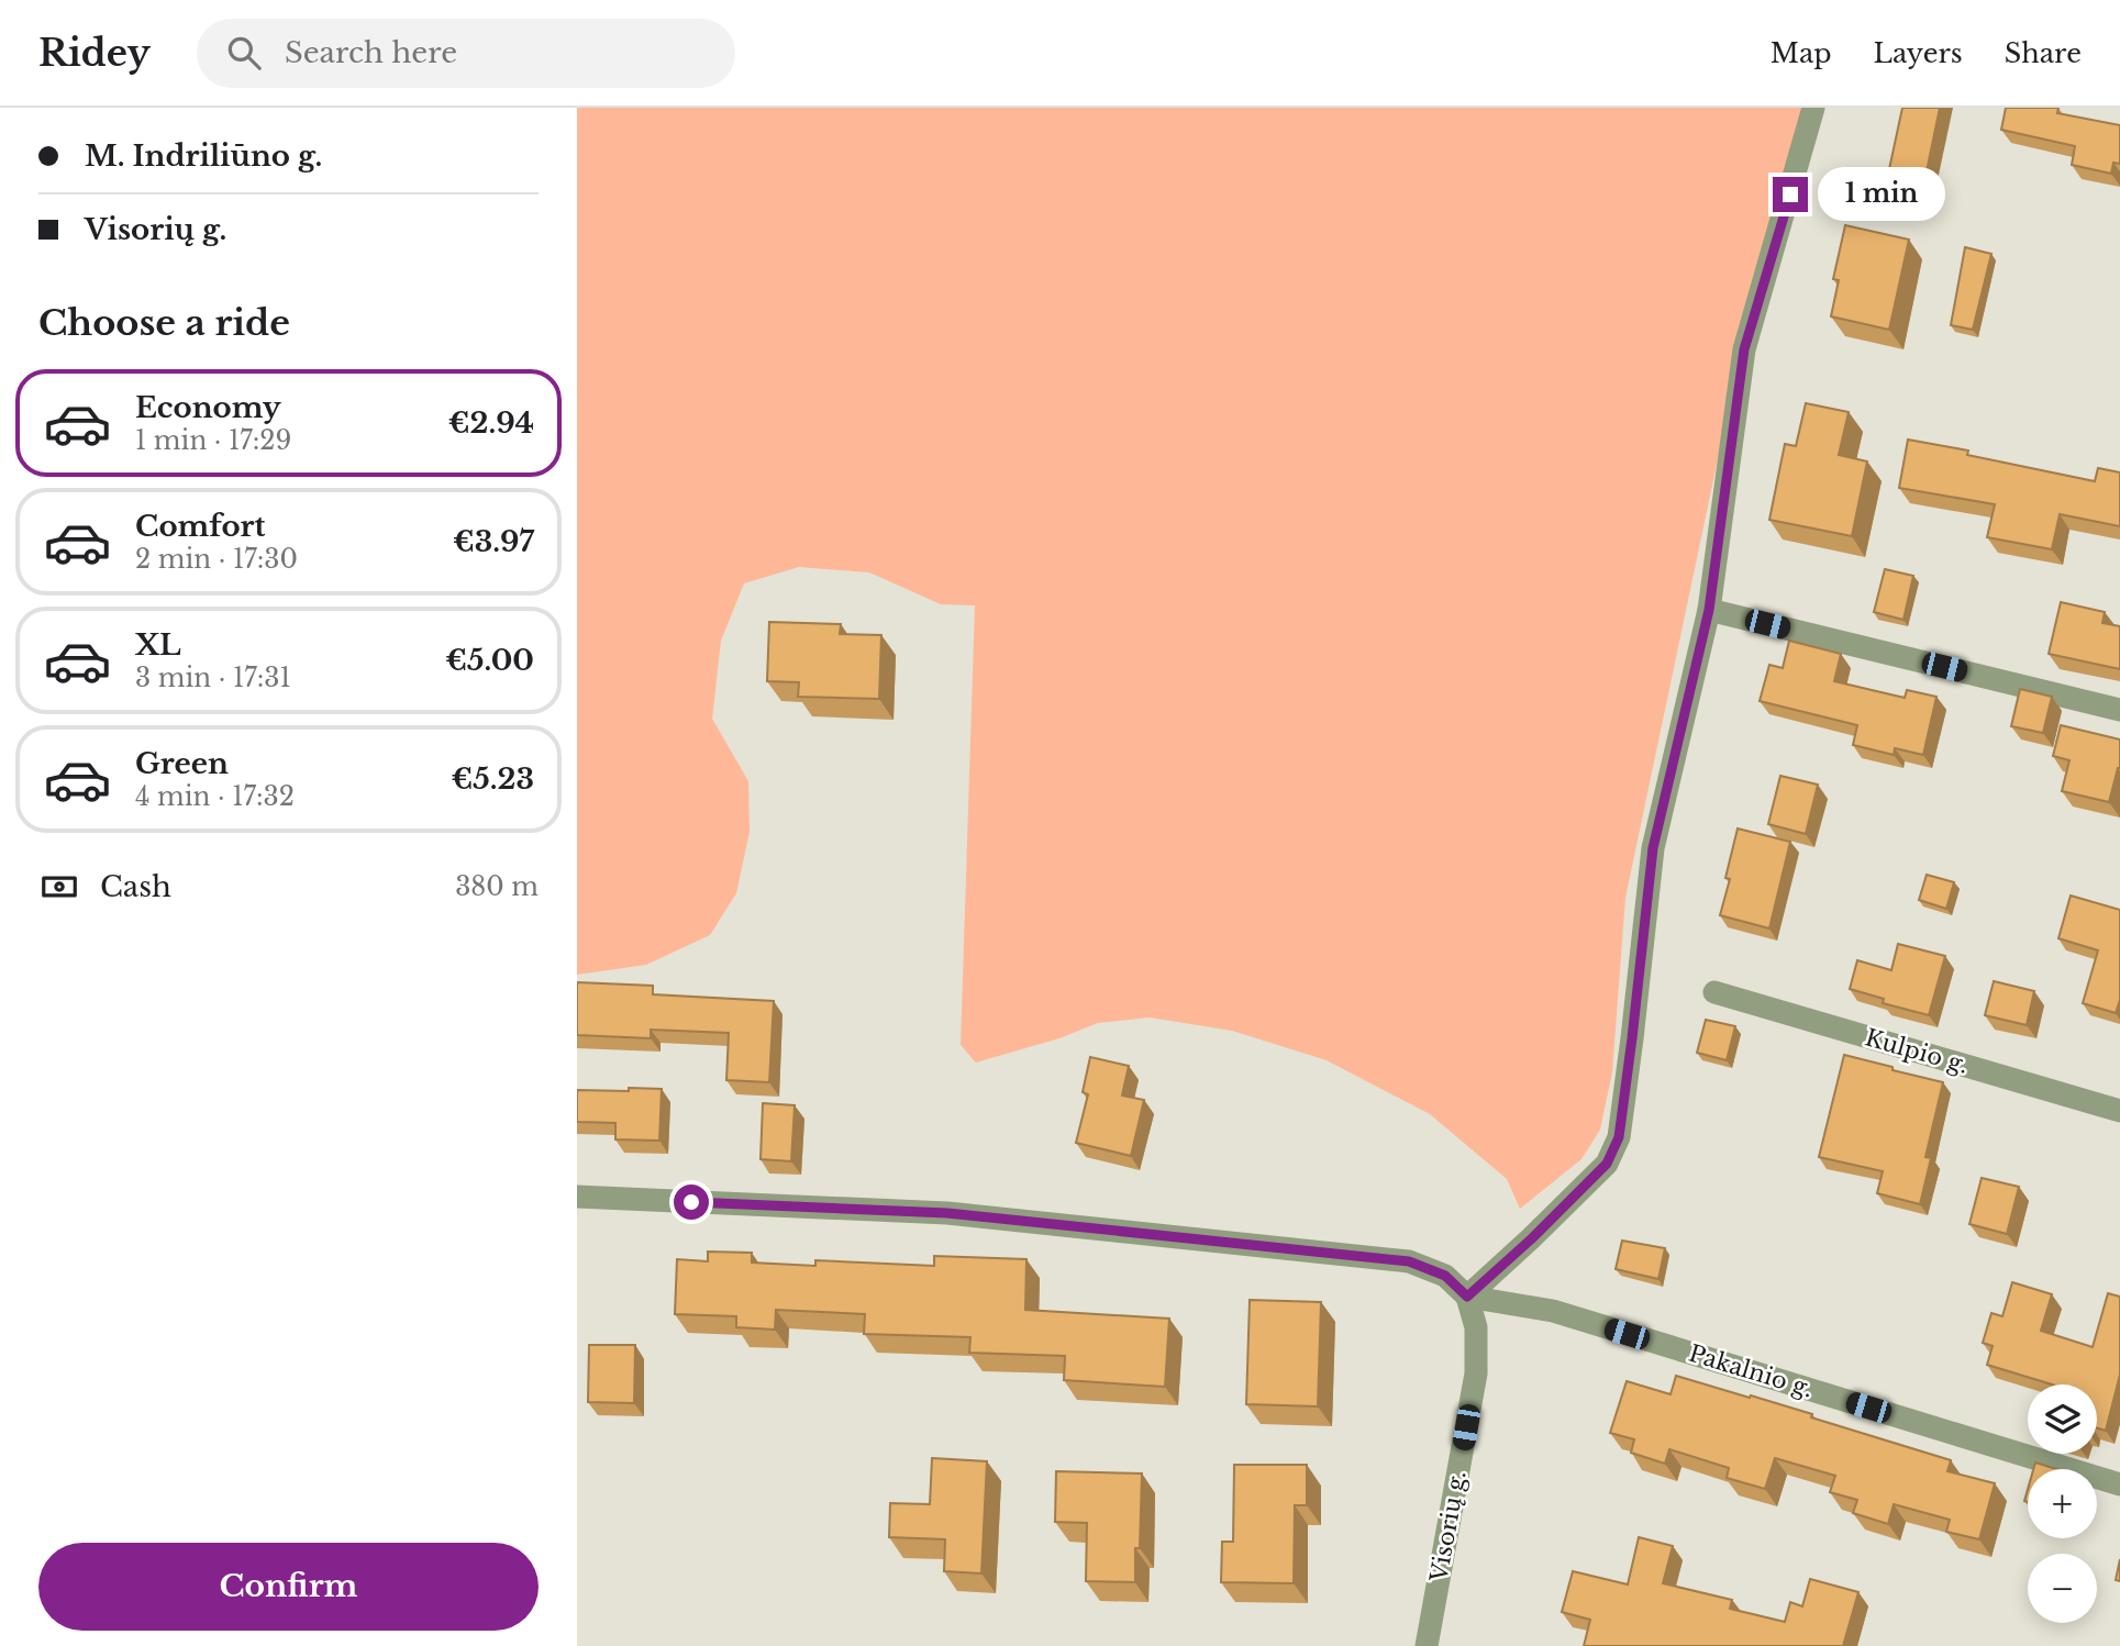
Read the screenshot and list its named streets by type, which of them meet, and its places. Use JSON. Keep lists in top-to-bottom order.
{
  "streets": {
    "street": ["Kulpio g.", "Pakalnio g.", "Visorių g."]
  },
  "crossings": [
    ["Pakalnio g.", "Visorių g."]
  ],
  "page": {
    "header": "Ridey",
    "search": "Search here",
    "nav": ["Map", "Layers", "Share"],
    "banner": ["M. Indriliūno g.", "Visorių g."],
    "bubble": "1 min",
    "heading": "Choose a ride",
    "list": [
      {
        "name": "Economy",
        "note": "1 min · 17:29",
        "value": "€2.94"
      },
      {
        "name": "Comfort",
        "note": "2 min · 17:30",
        "value": "€3.97"
      },
      {
        "name": "XL",
        "note": "3 min · 17:31",
        "value": "€5.00"
      },
      {
        "name": "Green",
        "note": "4 min · 17:32",
        "value": "€5.23"
      }
    ],
    "pay": ["Cash", "380 m"],
    "map_buttons": ["+", "−"],
    "buttons": "Confirm"
  }
}
